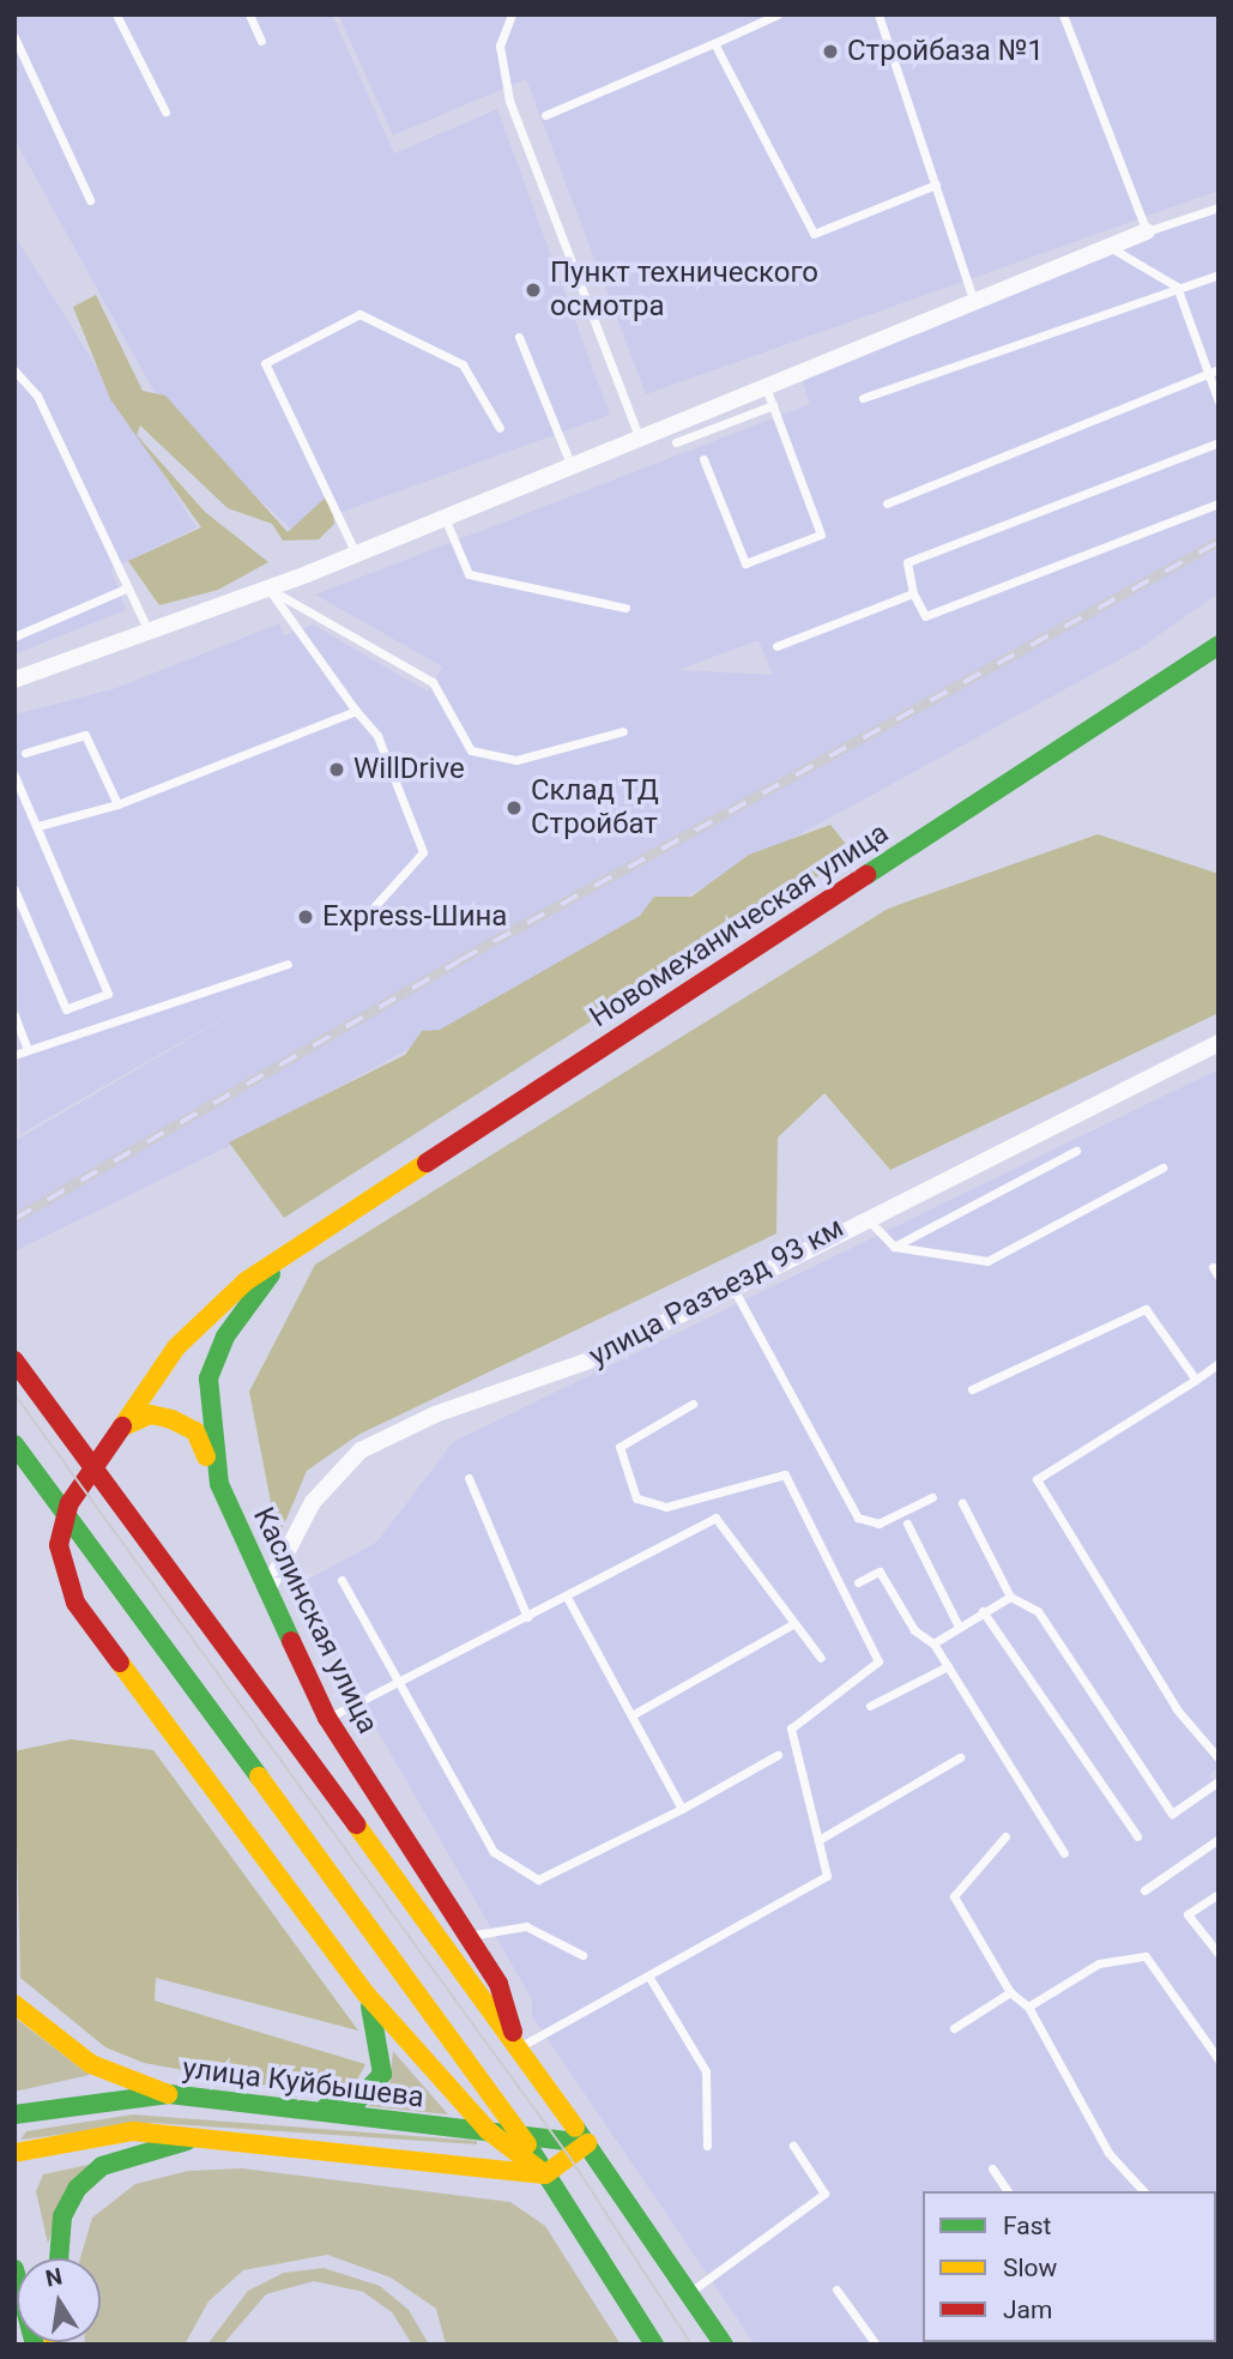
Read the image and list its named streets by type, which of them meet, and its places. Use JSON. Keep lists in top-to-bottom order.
{
  "streets": {
    "main road": ["Новомеханическая улица", "Каслинская улица", "улица Куйбышева"],
    "street": ["улица Разъезд 93 км"]
  },
  "crossings": [
    ["Новомеханическая улица", "Каслинская улица"],
    ["улица Разъезд 93 км", "Каслинская улица"]
  ],
  "places": [
    "Стройбаза №1",
    "Пункт технического осмотра",
    "WillDrive",
    "Склад ТД Стройбат",
    "Express-Шина"
  ],
  "legend": ["Fast", "Slow", "Jam"],
  "north": "top"
}
